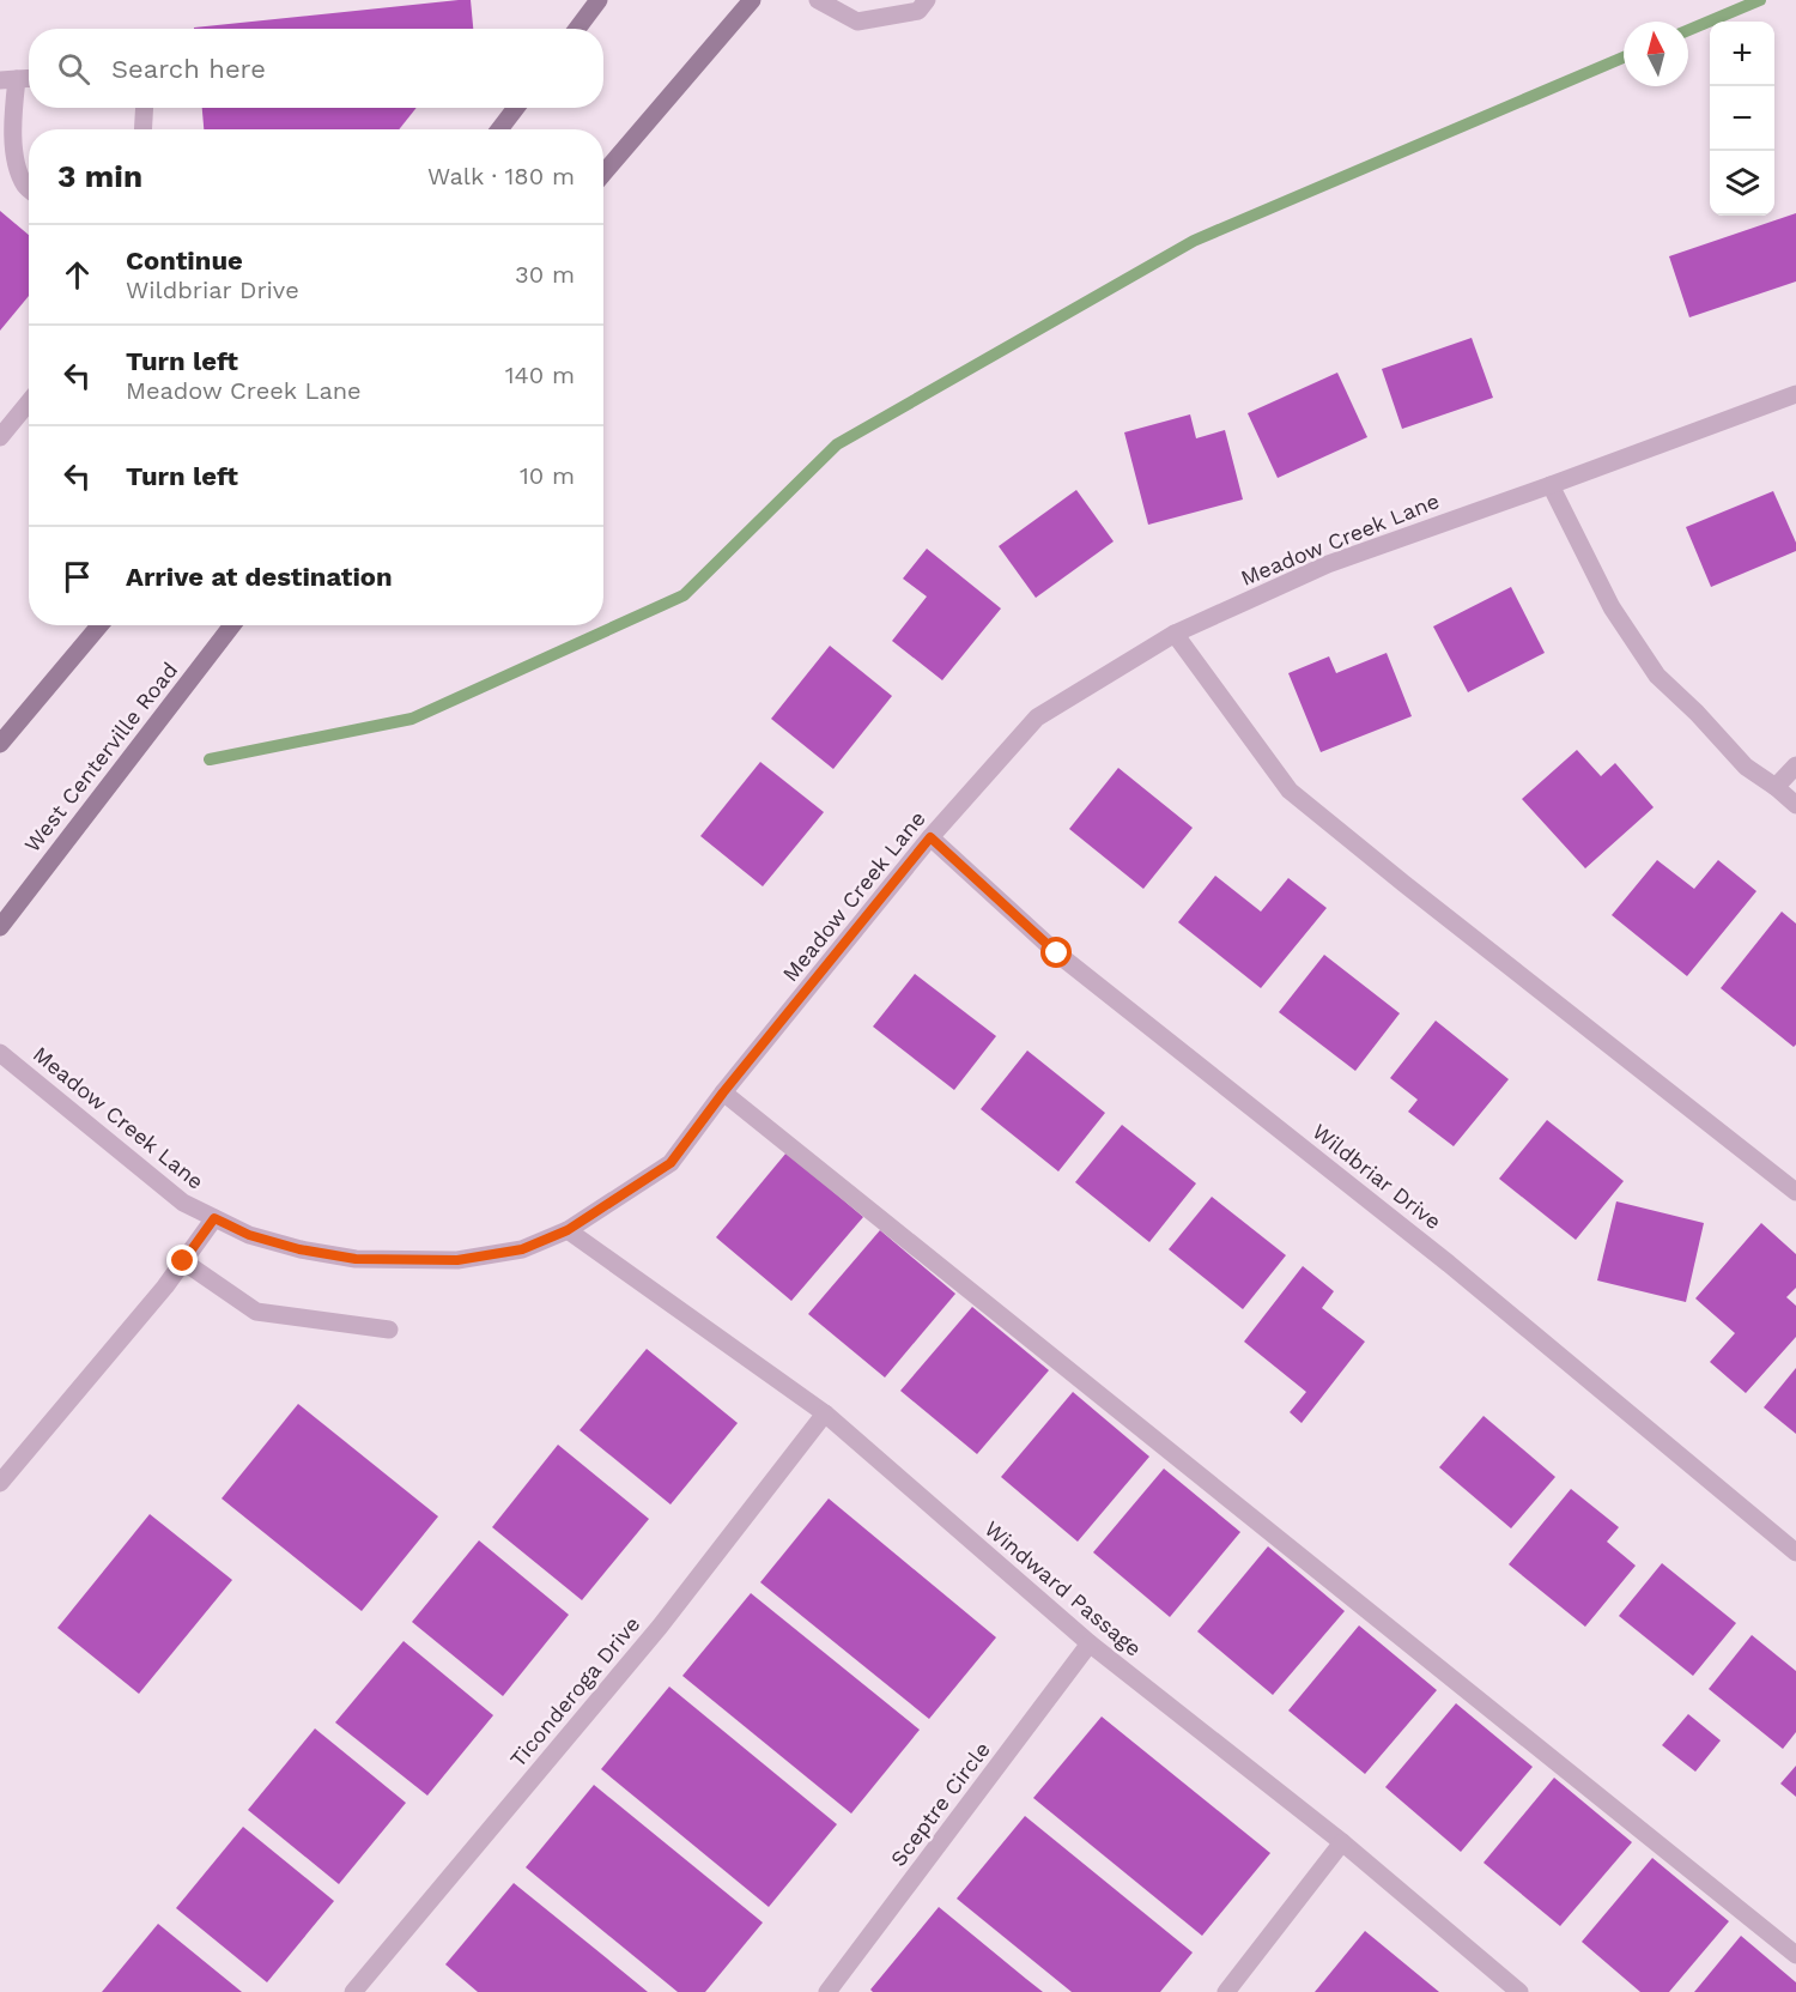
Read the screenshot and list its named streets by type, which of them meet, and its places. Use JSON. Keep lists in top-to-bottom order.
{
  "streets": {
    "main road": ["West Centerville Road"],
    "street": [
      "Meadow Creek Lane",
      "Wildbriar Drive",
      "Windward Passage",
      "Ticonderoga Drive",
      "Sceptre Circle"
    ]
  },
  "crossings": [
    ["Meadow Creek Lane", "Wildbriar Drive"],
    ["Meadow Creek Lane", "Windward Passage"],
    ["Windward Passage", "Ticonderoga Drive"],
    ["Windward Passage", "Sceptre Circle"]
  ],
  "north": "top",
  "page": {
    "map_buttons": ["+", "−"],
    "search": "Search here",
    "heading": ["3 min", "Walk · 180 m"],
    "list": [
      ["Continue", "Wildbriar Drive", "30 m"],
      ["Turn left", "Meadow Creek Lane", "140 m"],
      ["Turn left", "10 m"],
      "Arrive at destination"
    ]
  }
}
